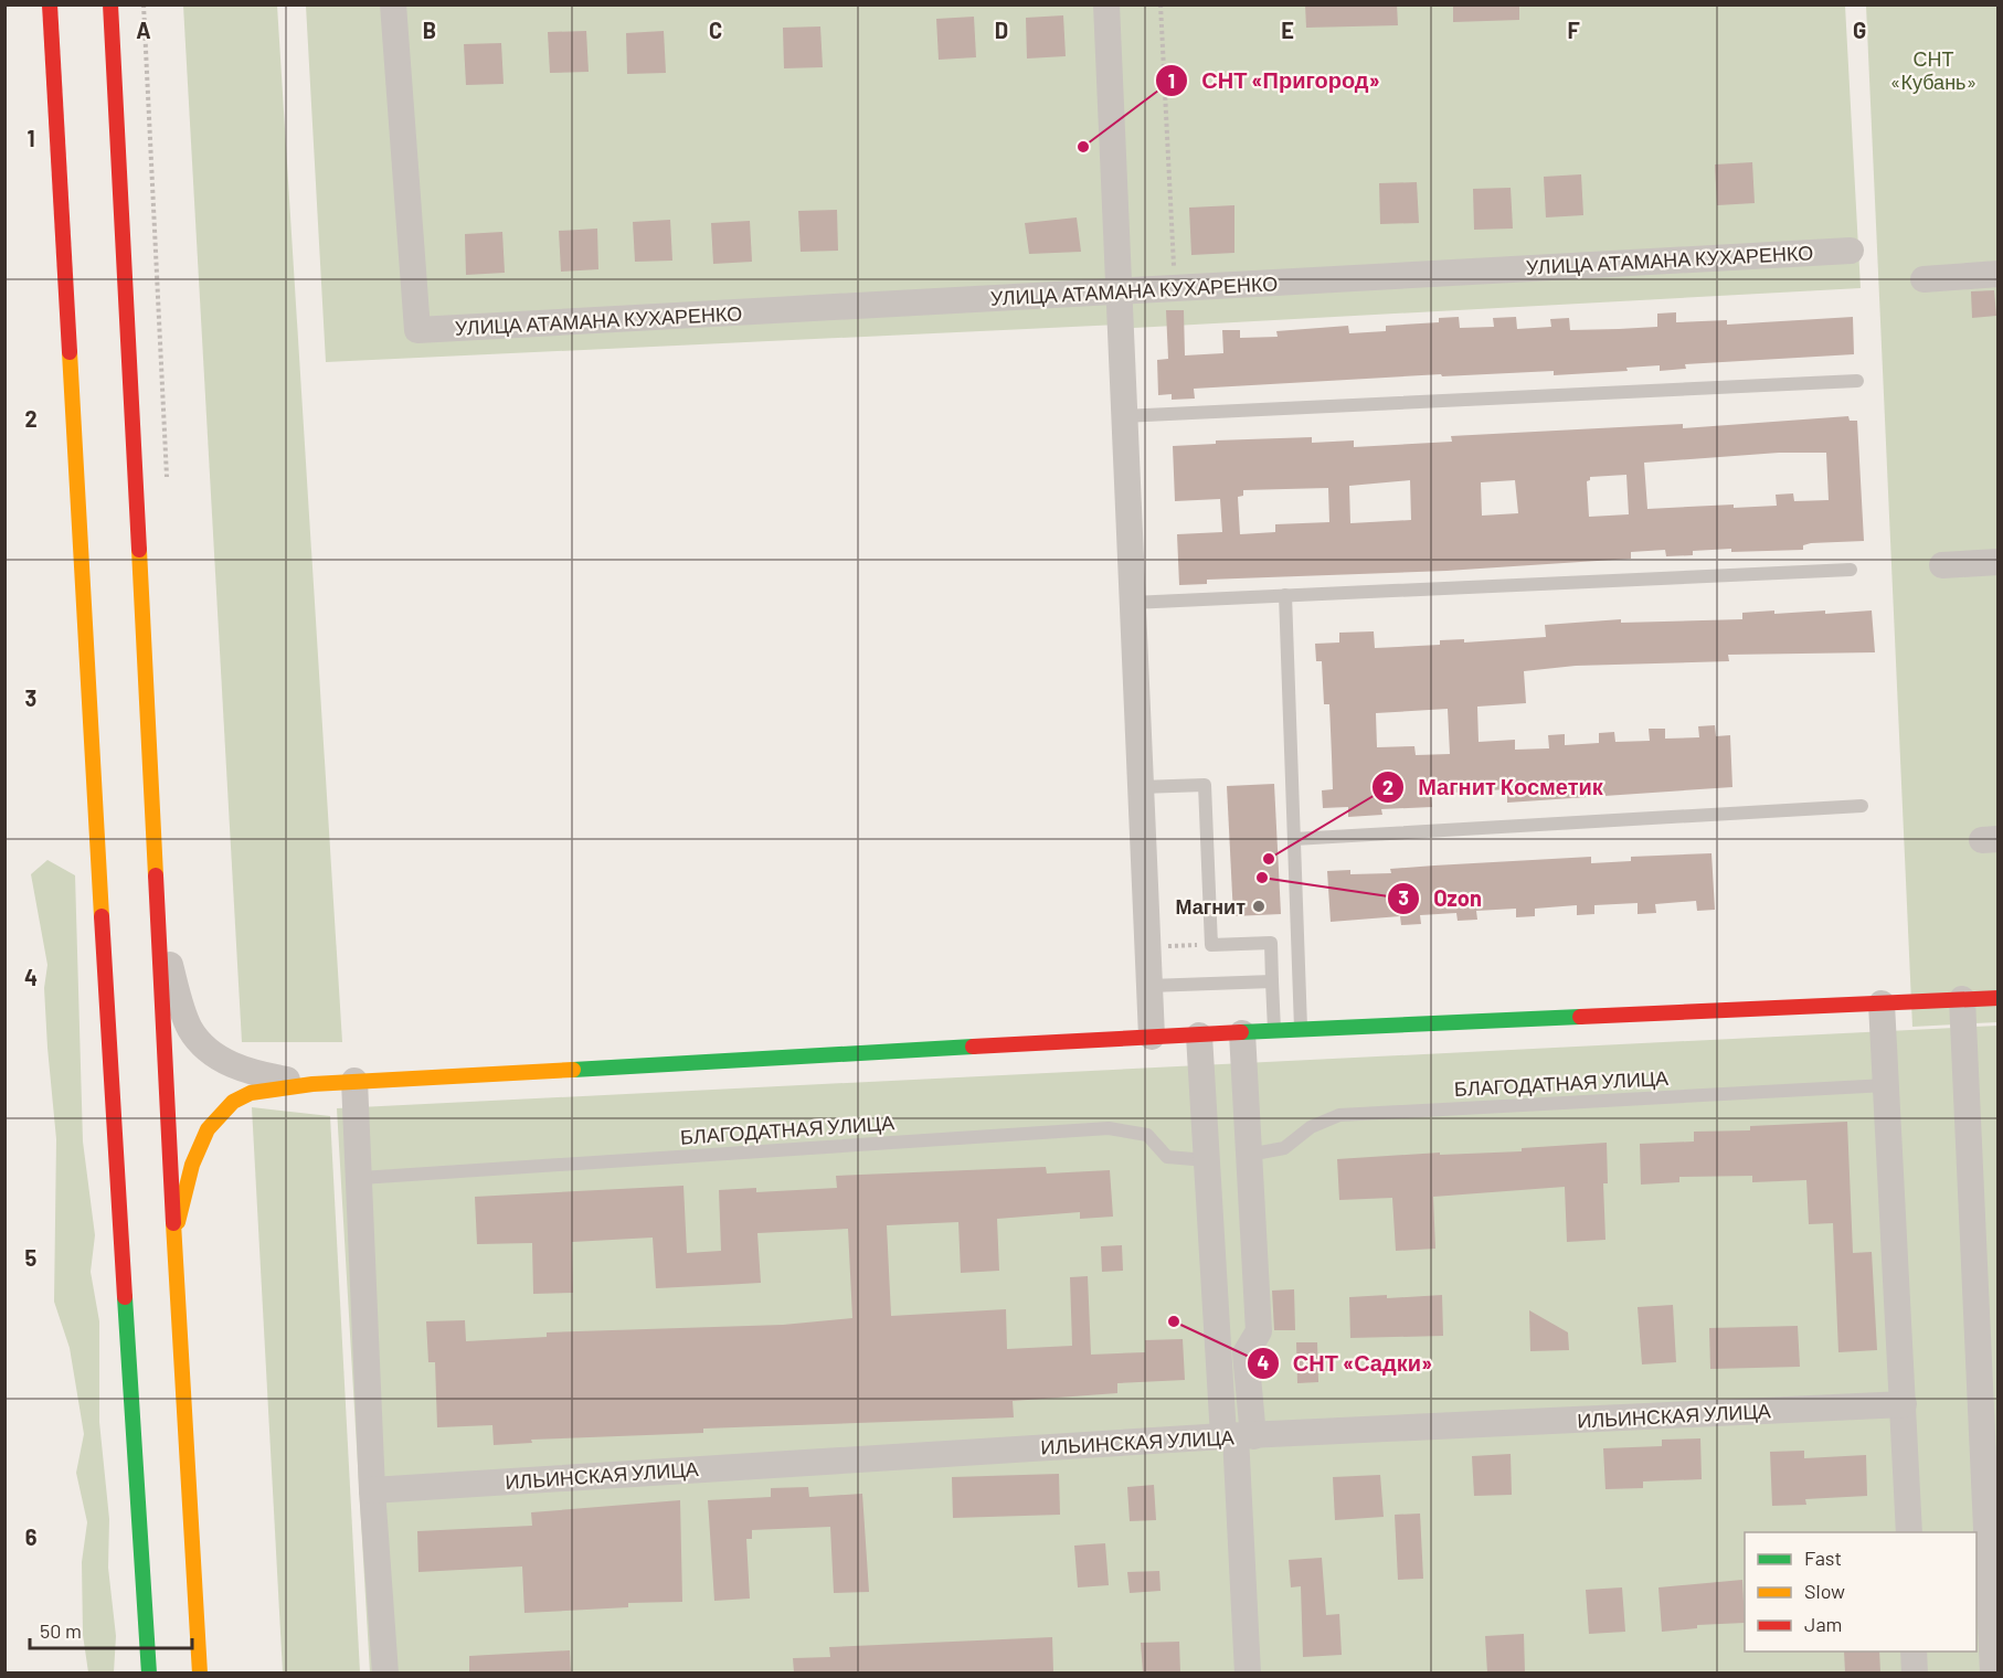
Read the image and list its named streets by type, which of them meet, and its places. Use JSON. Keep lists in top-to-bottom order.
{
  "streets": {
    "street": ["УЛИЦА АТАМАНА КУХАРЕНКО", "ИЛЬИНСКАЯ УЛИЦА"],
    "lane": ["БЛАГОДАТНАЯ УЛИЦА"]
  },
  "parks": ["СНТ «Кубань»"],
  "places": [
    "СНТ «Пригород»",
    "Магнит Косметик",
    "Ozon",
    "Магнит",
    "СНТ «Садки»"
  ],
  "legend": ["Fast", "Slow", "Jam"],
  "scale_bar": "50 m",
  "grid": {
    "columns": [
      "A",
      "B",
      "C",
      "D",
      "E",
      "F",
      "G"
    ],
    "rows": [
      "1",
      "2",
      "3",
      "4",
      "5",
      "6"
    ]
  }
}
